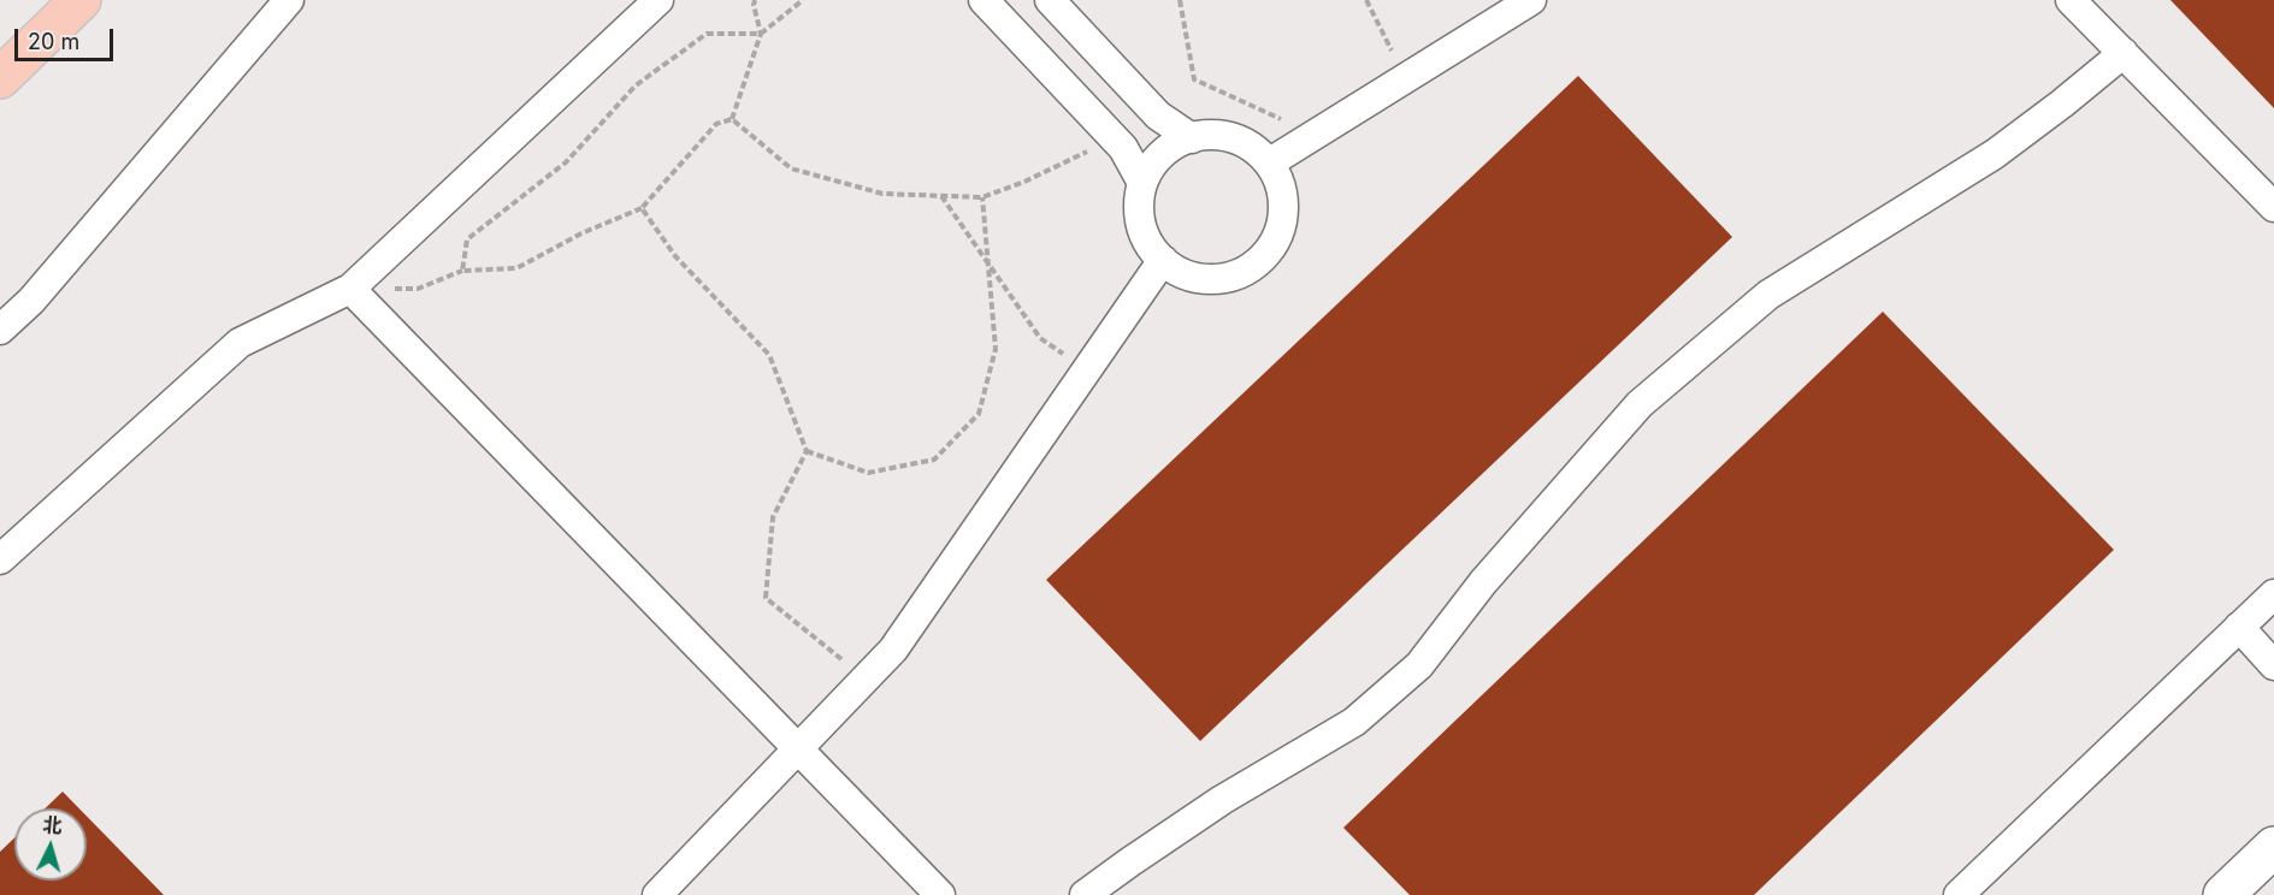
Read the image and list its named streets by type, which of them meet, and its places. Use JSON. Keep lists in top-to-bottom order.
{
  "scale_bar": "20 m",
  "north": "top"
}
